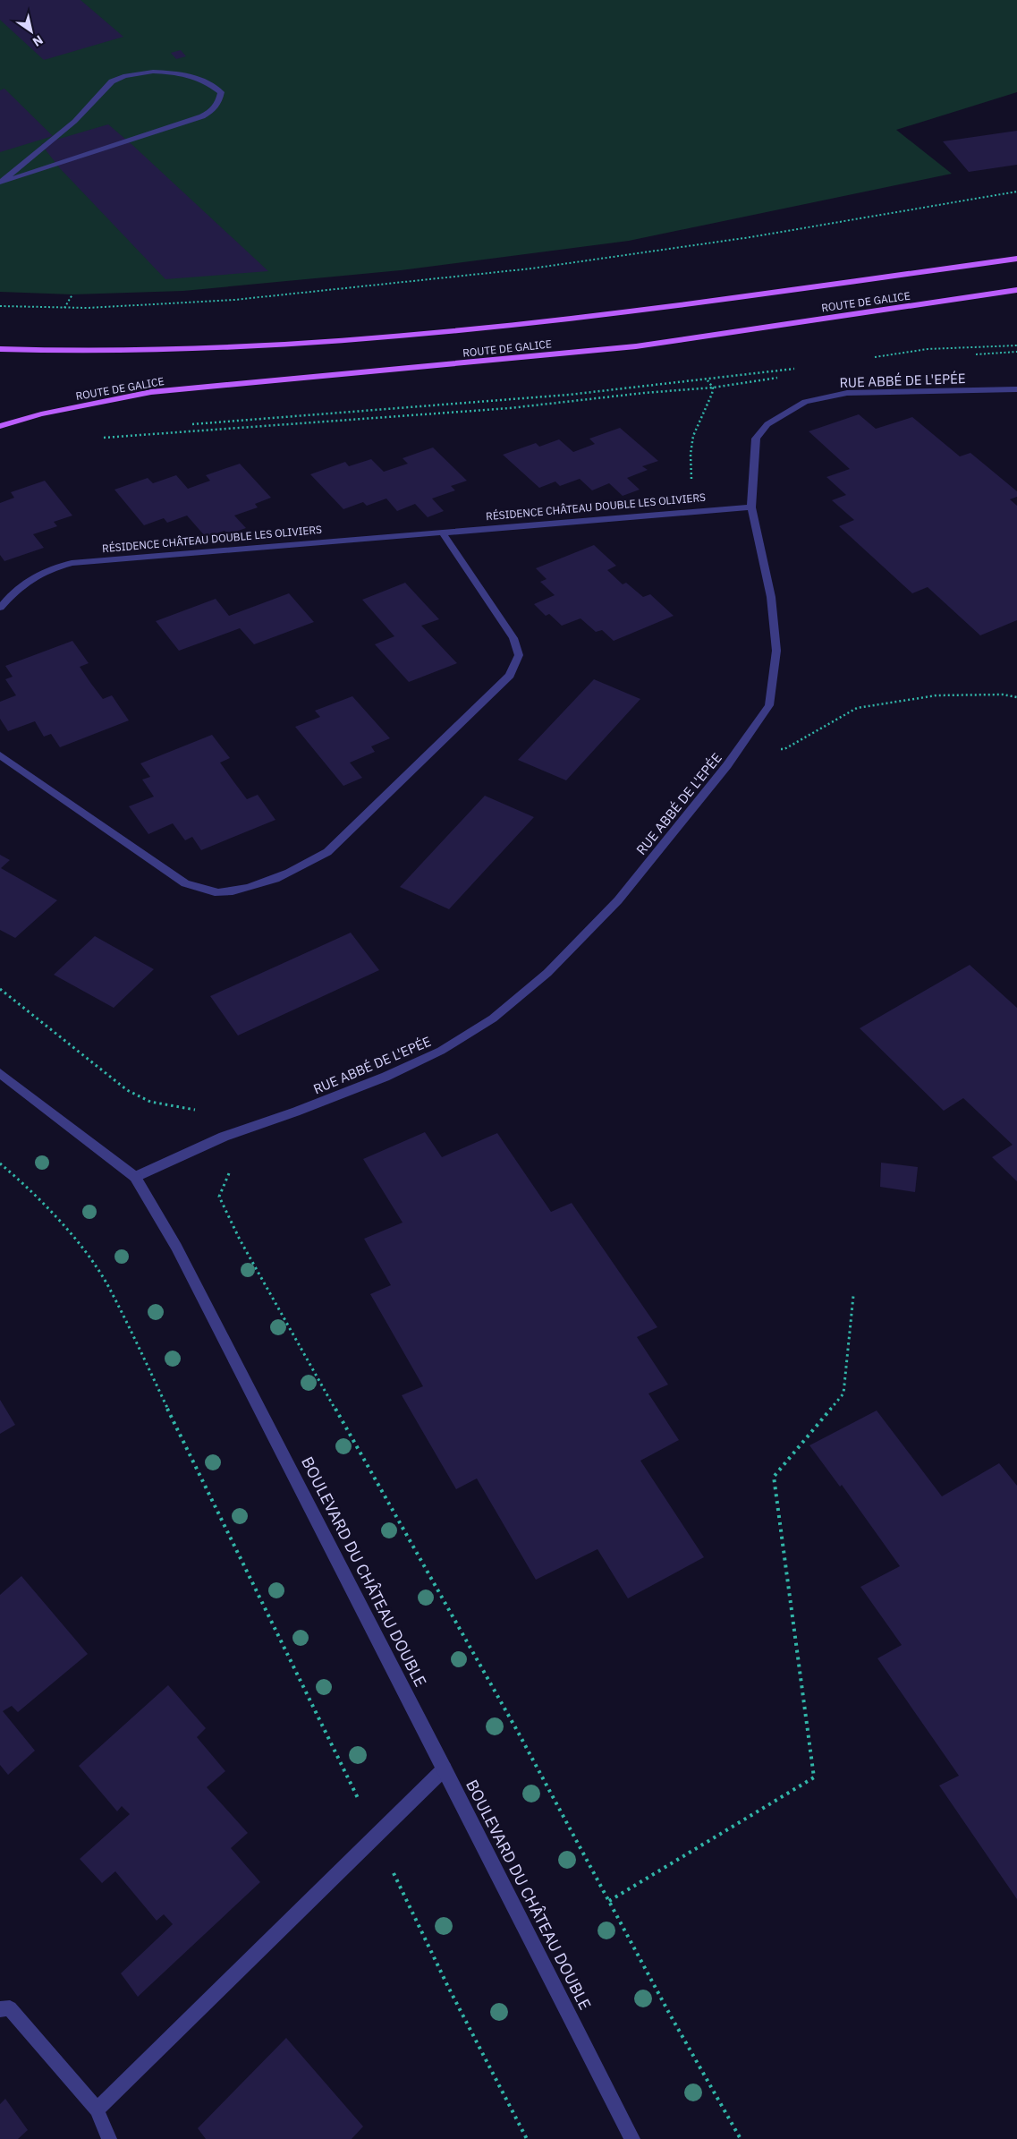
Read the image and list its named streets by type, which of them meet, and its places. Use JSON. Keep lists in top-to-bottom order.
{
  "streets": {
    "main road": ["ROUTE DE GALICE"],
    "street": ["RUE ABBÉ DE L'EPÉE", "RÉSIDENCE CHÂTEAU DOUBLE LES OLIVIERS", "BOULEVARD DU CHÂTEAU DOUBLE"]
  },
  "crossings": [
    ["RUE ABBÉ DE L'EPÉE", "RÉSIDENCE CHÂTEAU DOUBLE LES OLIVIERS"],
    ["RUE ABBÉ DE L'EPÉE", "BOULEVARD DU CHÂTEAU DOUBLE"]
  ],
  "north": "bottom right"
}
